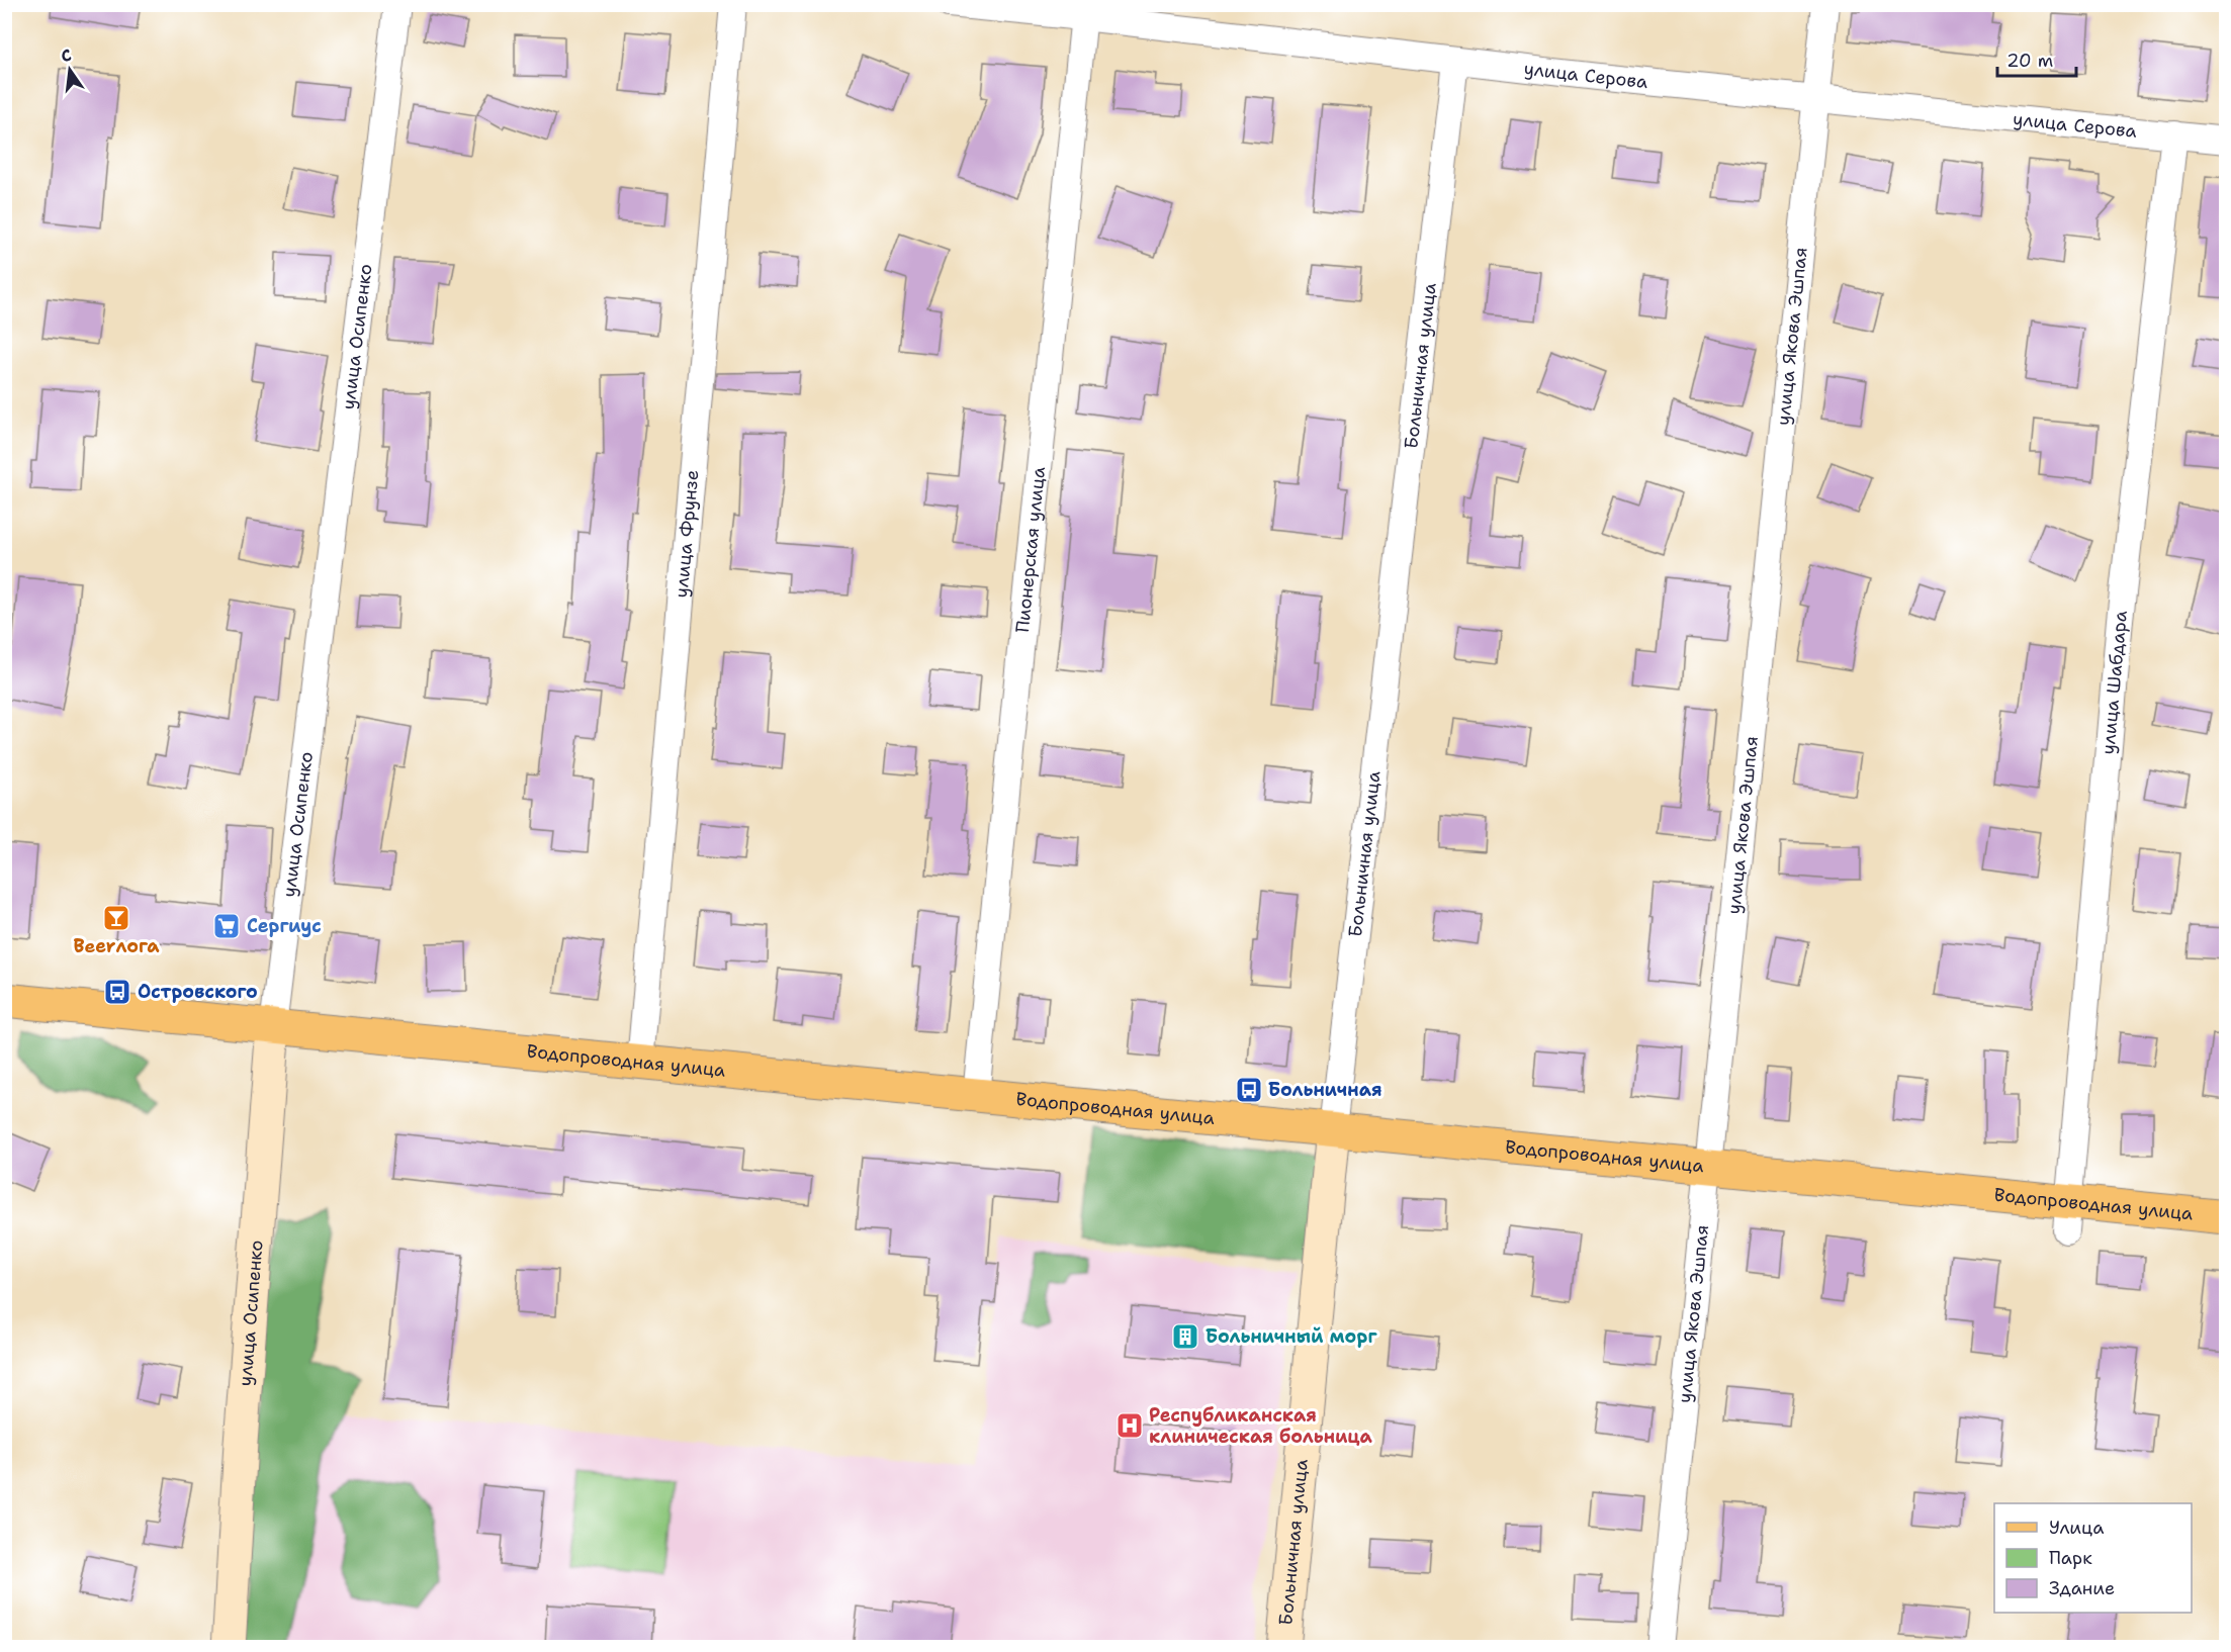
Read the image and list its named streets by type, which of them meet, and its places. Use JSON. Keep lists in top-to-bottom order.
{
  "streets": {
    "main road": ["Водопроводная улица"],
    "street": [
      "улица Серова",
      "улица Осипенко",
      "улица Якова Эшпая",
      "Больничная улица",
      "улица Фрунзе",
      "Пионерская улица",
      "улица Шабдара"
    ]
  },
  "crossings": [
    ["улица Серова", "улица Якова Эшпая"],
    ["улица Серова", "Больничная улица"],
    ["улица Серова", "Пионерская улица"],
    ["улица Серова", "улица Шабдара"],
    ["улица Осипенко", "Водопроводная улица"],
    ["улица Якова Эшпая", "Водопроводная улица"],
    ["Больничная улица", "Водопроводная улица"],
    ["улица Фрунзе", "Водопроводная улица"],
    ["Пионерская улица", "Водопроводная улица"],
    ["улица Шабдара", "Водопроводная улица"]
  ],
  "places": {
    "bar": ["Beerлога"],
    "supermarket": ["Сергиус"],
    "bus stop": ["Островского", "Больничная"],
    "building": ["Больничный морг"],
    "hospital": ["Республиканская клиническая больница"]
  },
  "legend": ["Улица", "Парк", "Здание"],
  "scale_bar": "20 m",
  "north": "top"
}
